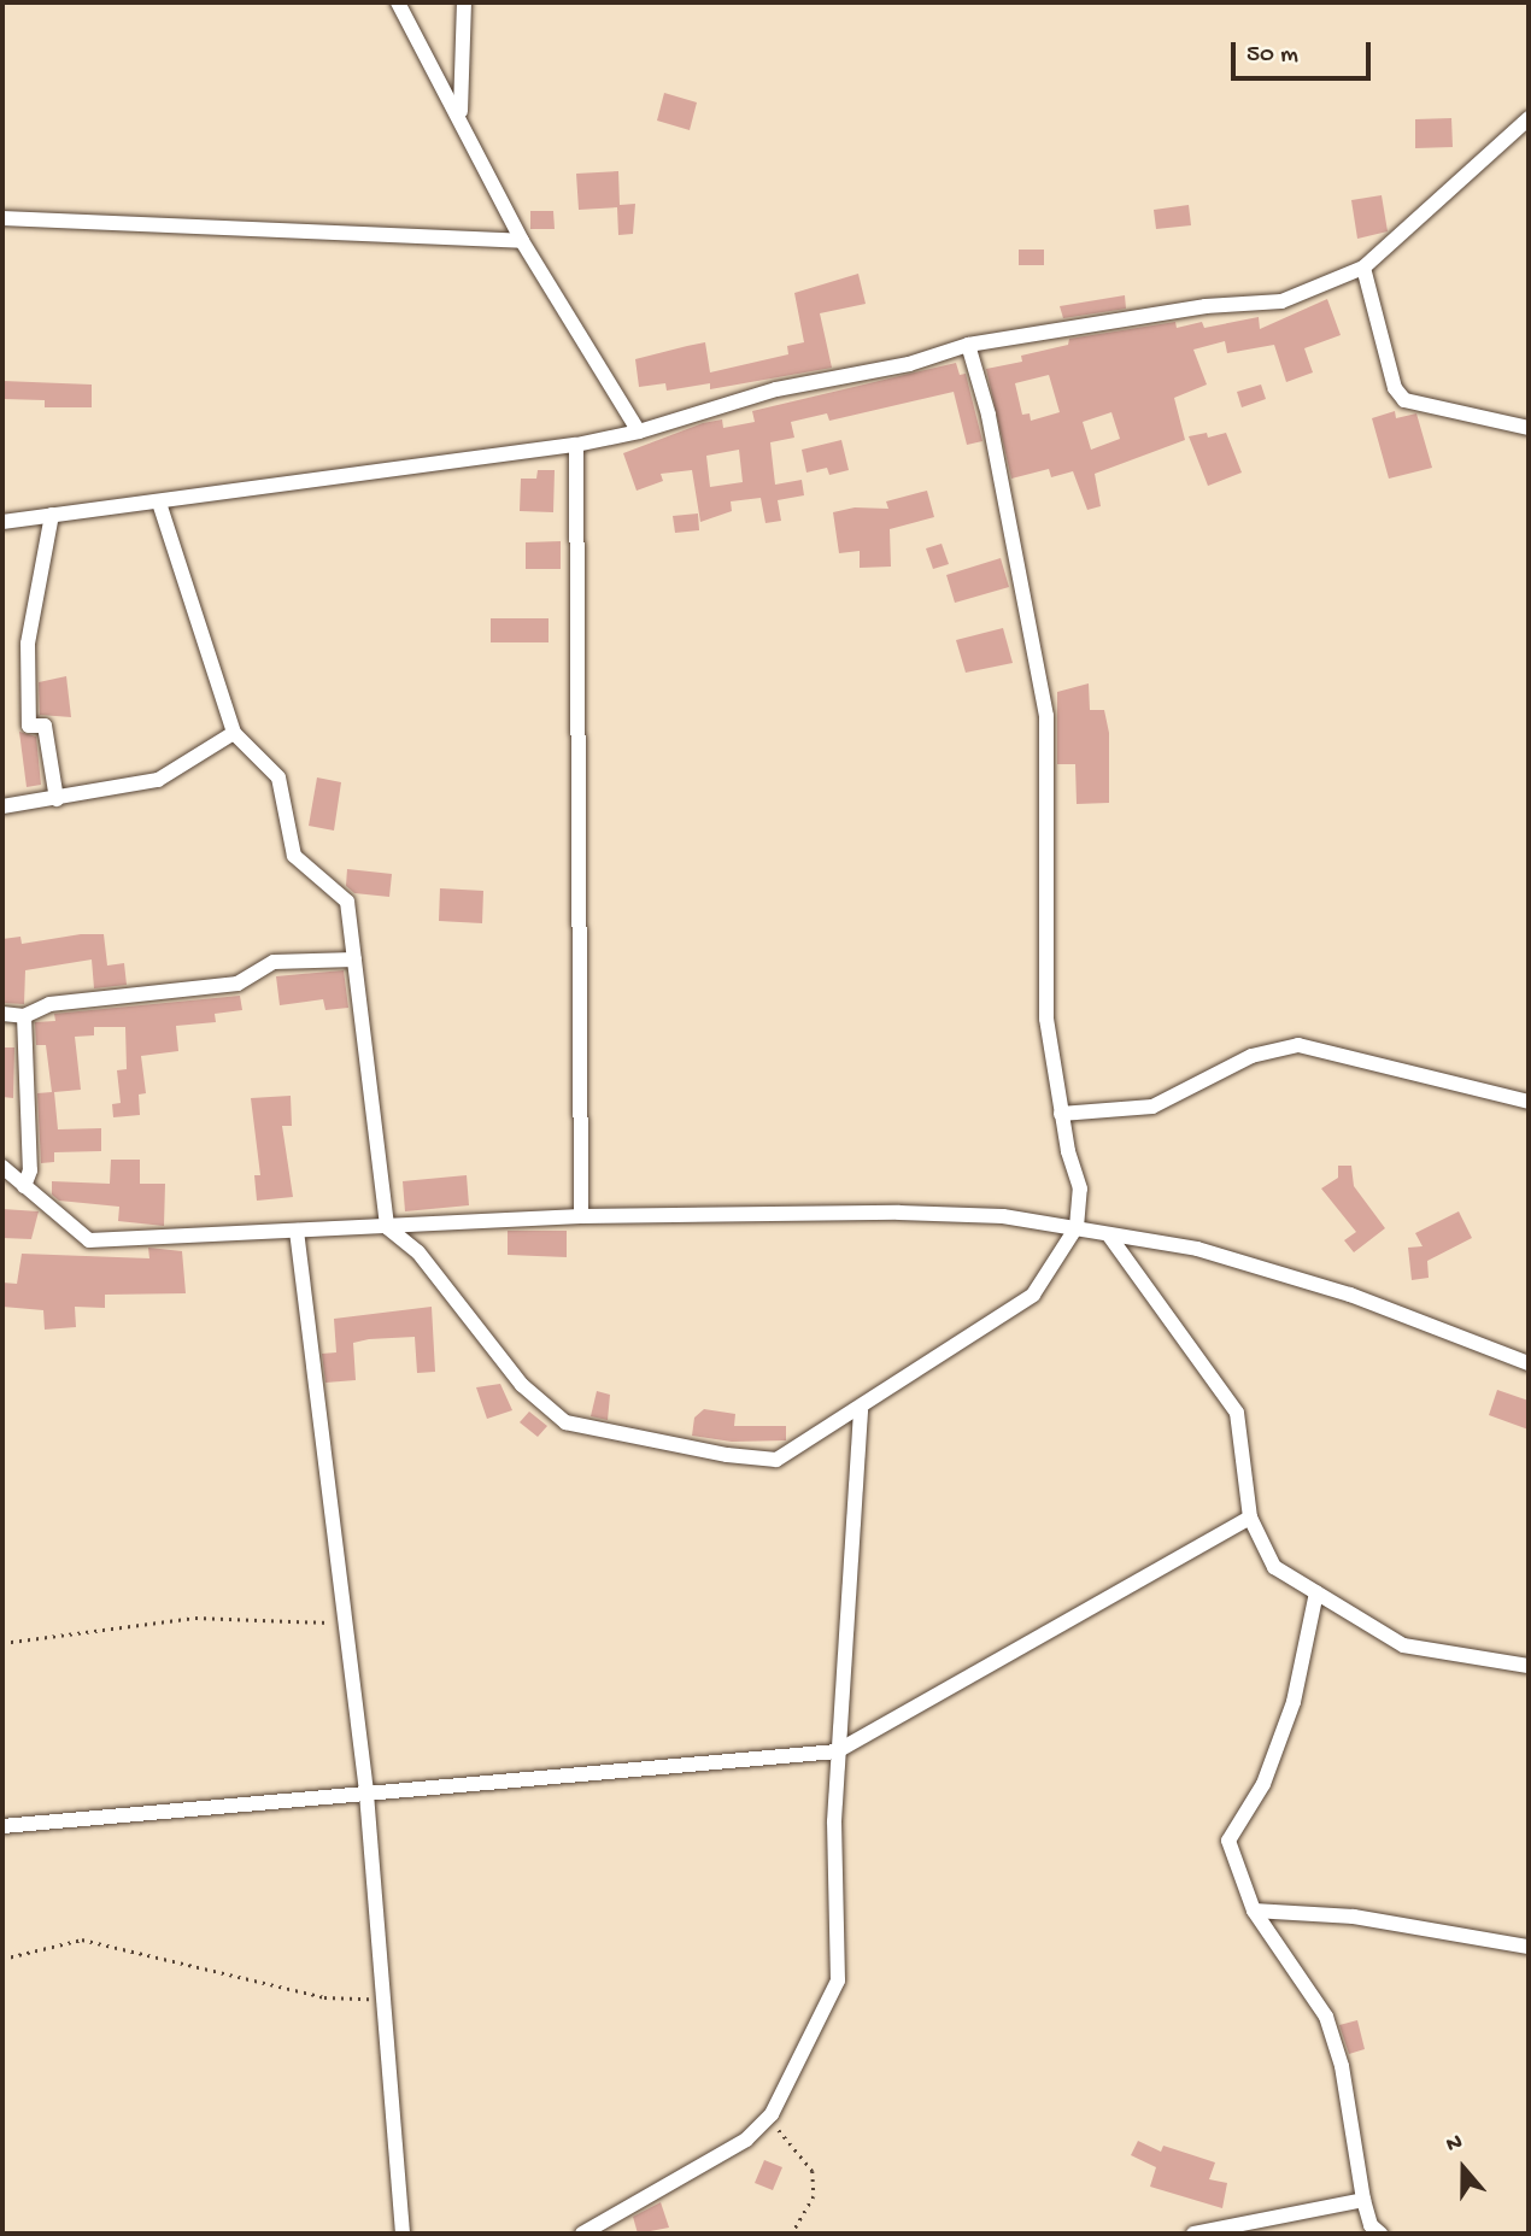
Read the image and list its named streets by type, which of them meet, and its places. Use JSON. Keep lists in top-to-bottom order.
{
  "scale_bar": "50 m",
  "north": "top"
}
